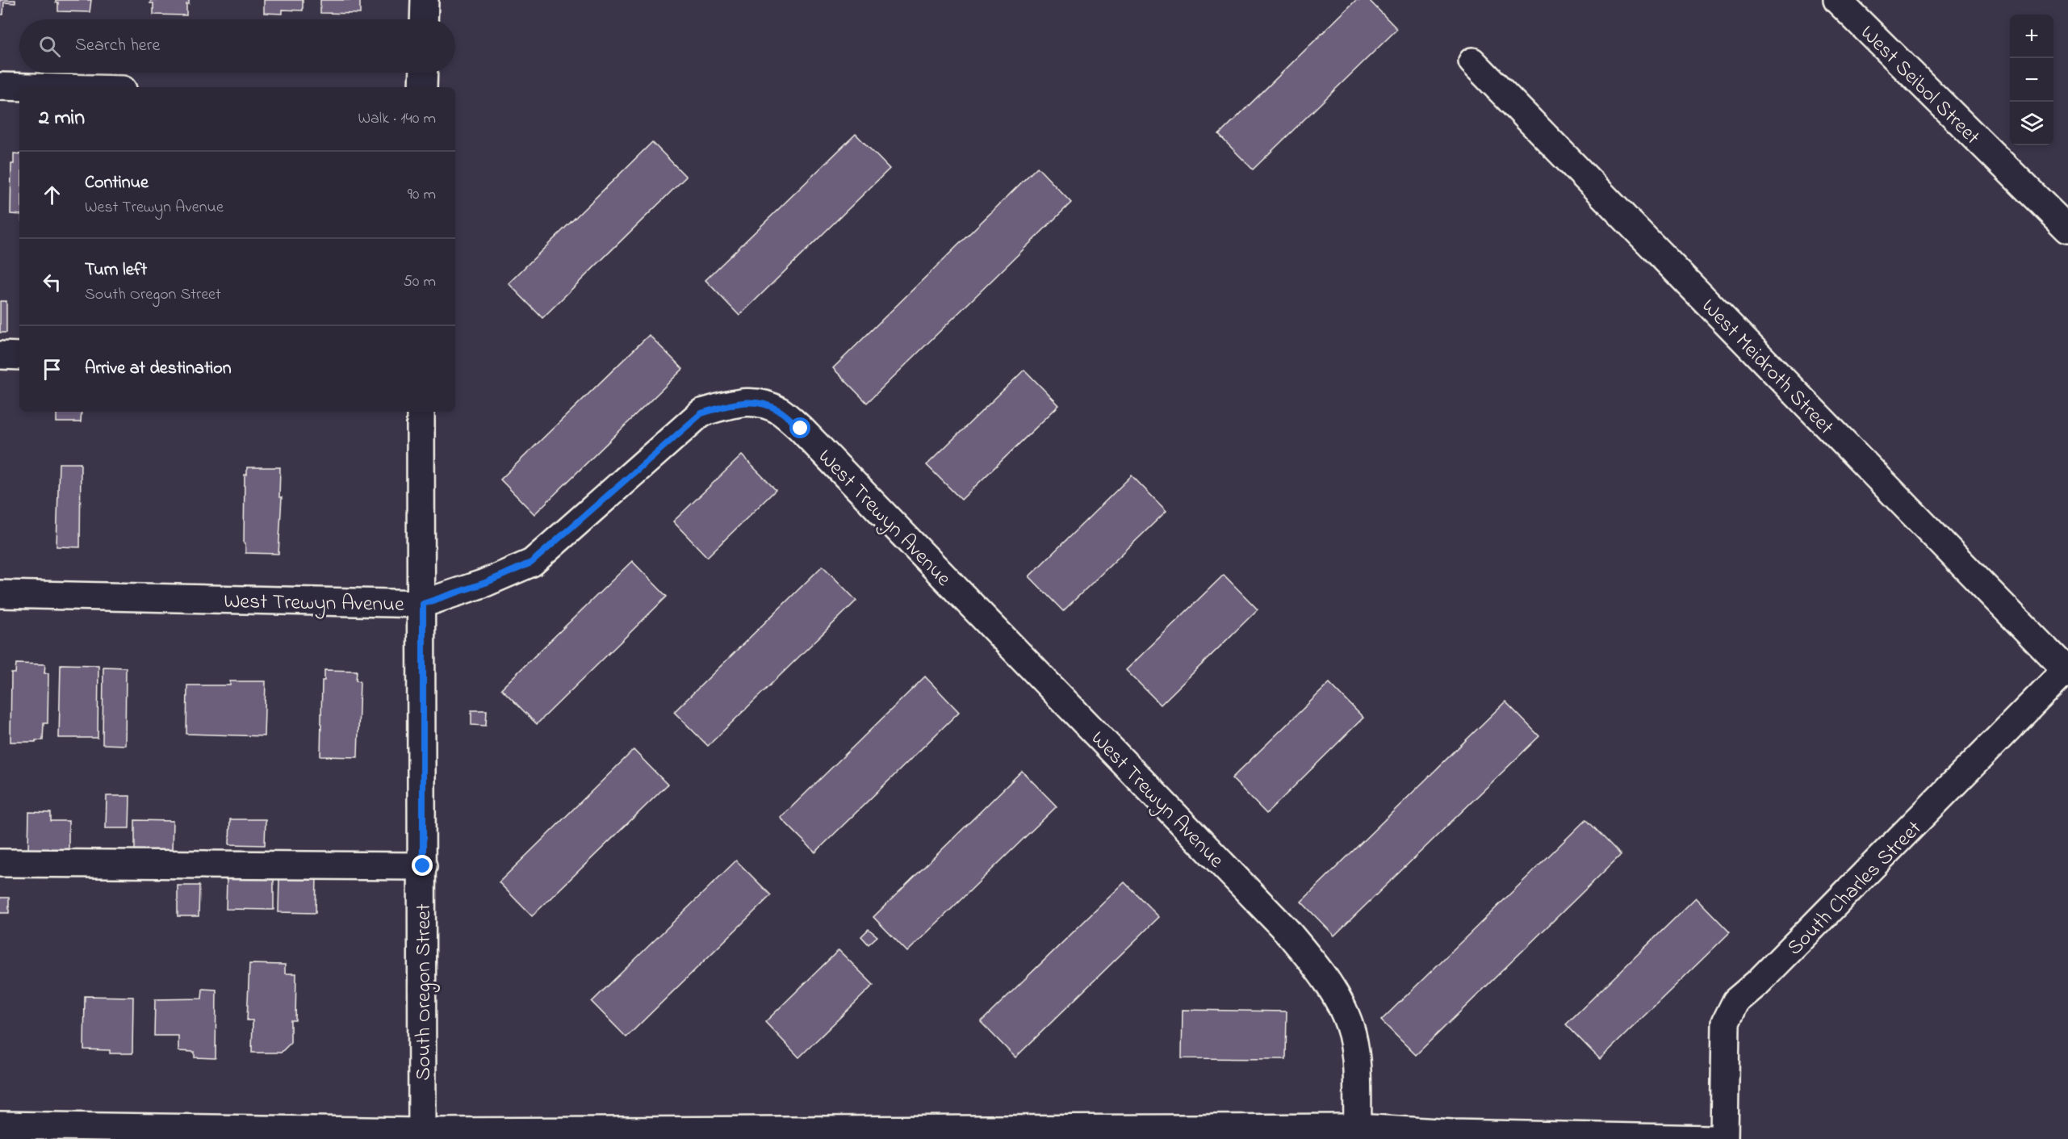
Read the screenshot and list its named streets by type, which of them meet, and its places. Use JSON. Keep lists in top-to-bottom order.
{
  "streets": {
    "street": [
      "West Seibol Street",
      "West Meidroth Street",
      "West Trewyn Avenue",
      "South Charles Street",
      "South Oregon Street"
    ]
  },
  "crossings": [
    ["West Meidroth Street", "South Charles Street"],
    ["West Trewyn Avenue", "South Oregon Street"]
  ],
  "page": {
    "map_buttons": ["+", "−"],
    "search": "Search here",
    "heading": ["2 min", "Walk · 140 m"],
    "list": [
      ["Continue", "West Trewyn Avenue", "90 m"],
      ["Turn left", "South Oregon Street", "50 m"],
      "Arrive at destination"
    ]
  }
}
